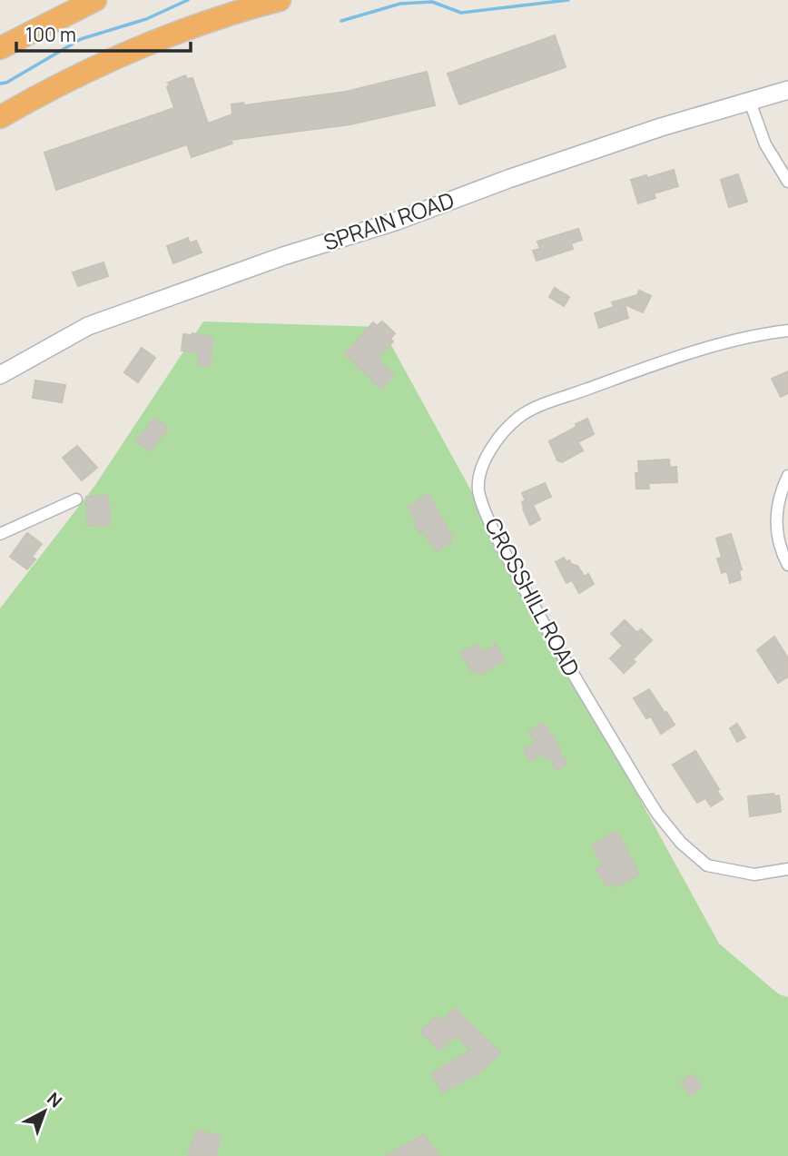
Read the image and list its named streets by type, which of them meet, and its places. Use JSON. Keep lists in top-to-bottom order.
{
  "streets": {
    "street": ["SPRAIN ROAD", "CROSSHILL ROAD"]
  },
  "scale_bar": "100 m",
  "north": "top right"
}
